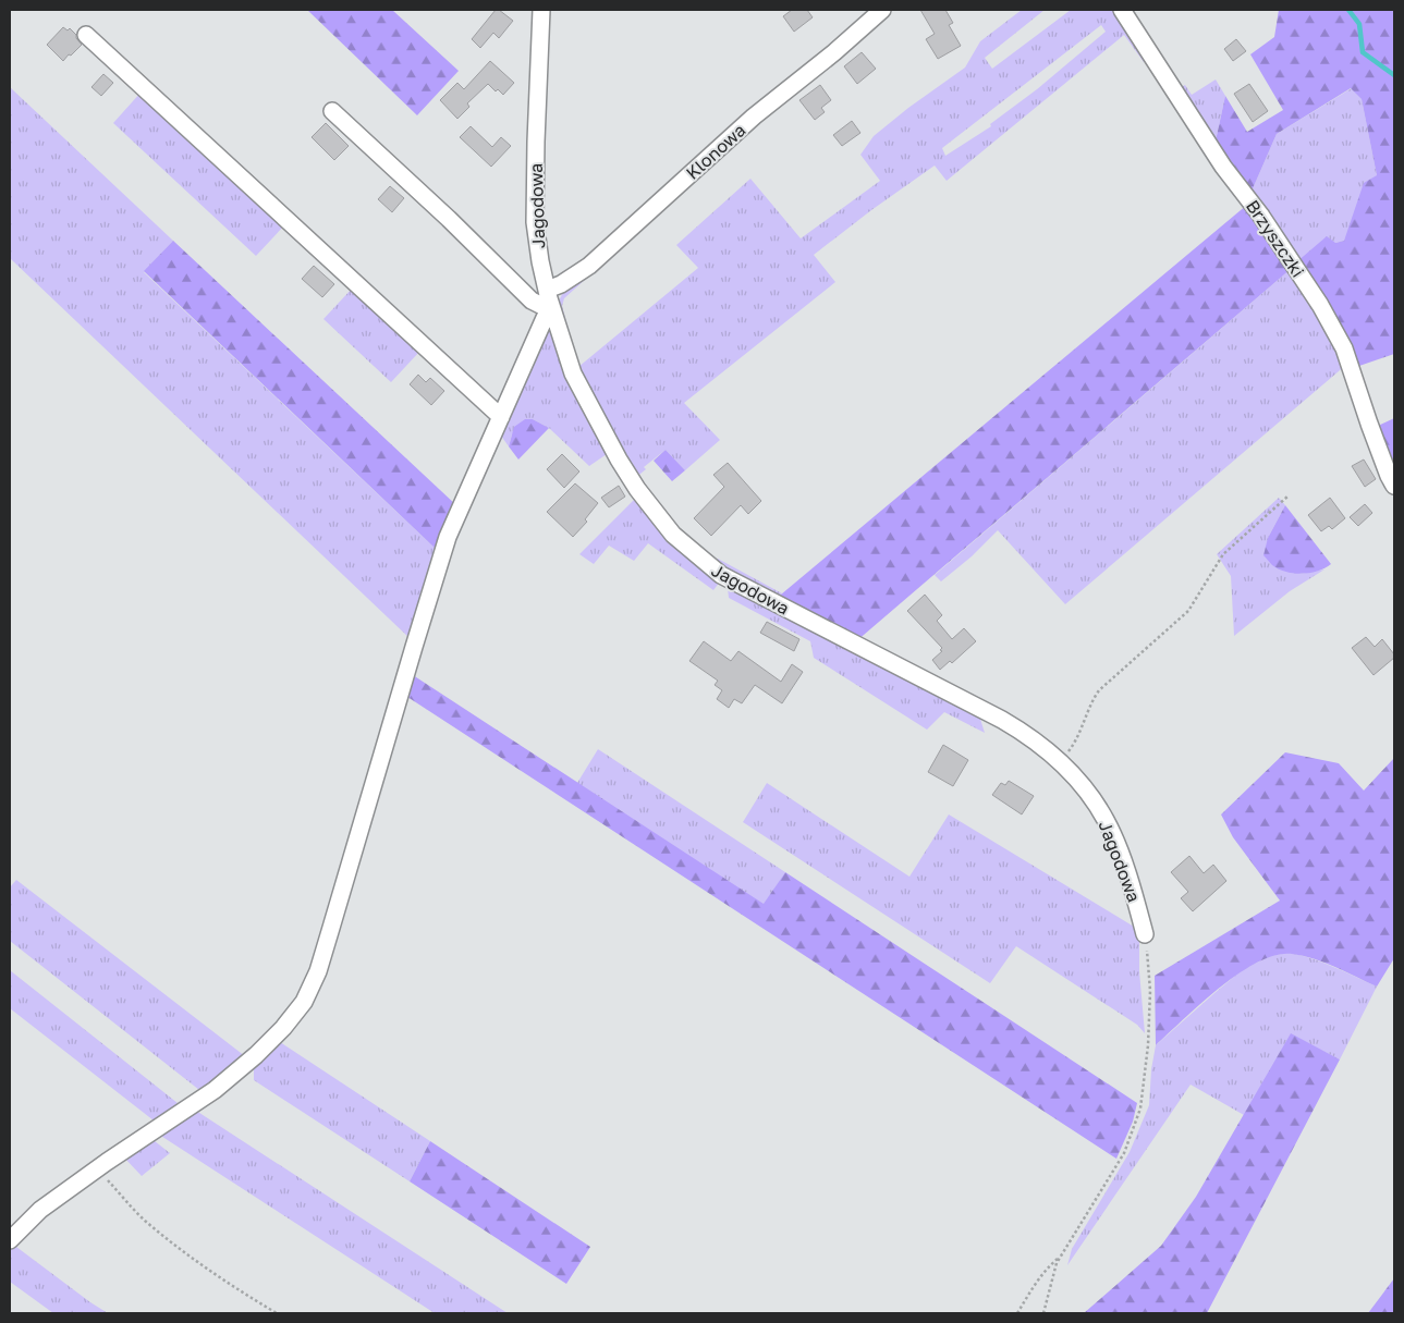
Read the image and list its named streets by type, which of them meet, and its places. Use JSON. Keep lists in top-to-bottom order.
{
  "streets": {
    "street": ["Klonowa", "Jagodowa", "Brzyszczki"]
  },
  "crossings": [
    ["Klonowa", "Jagodowa"]
  ]
}
